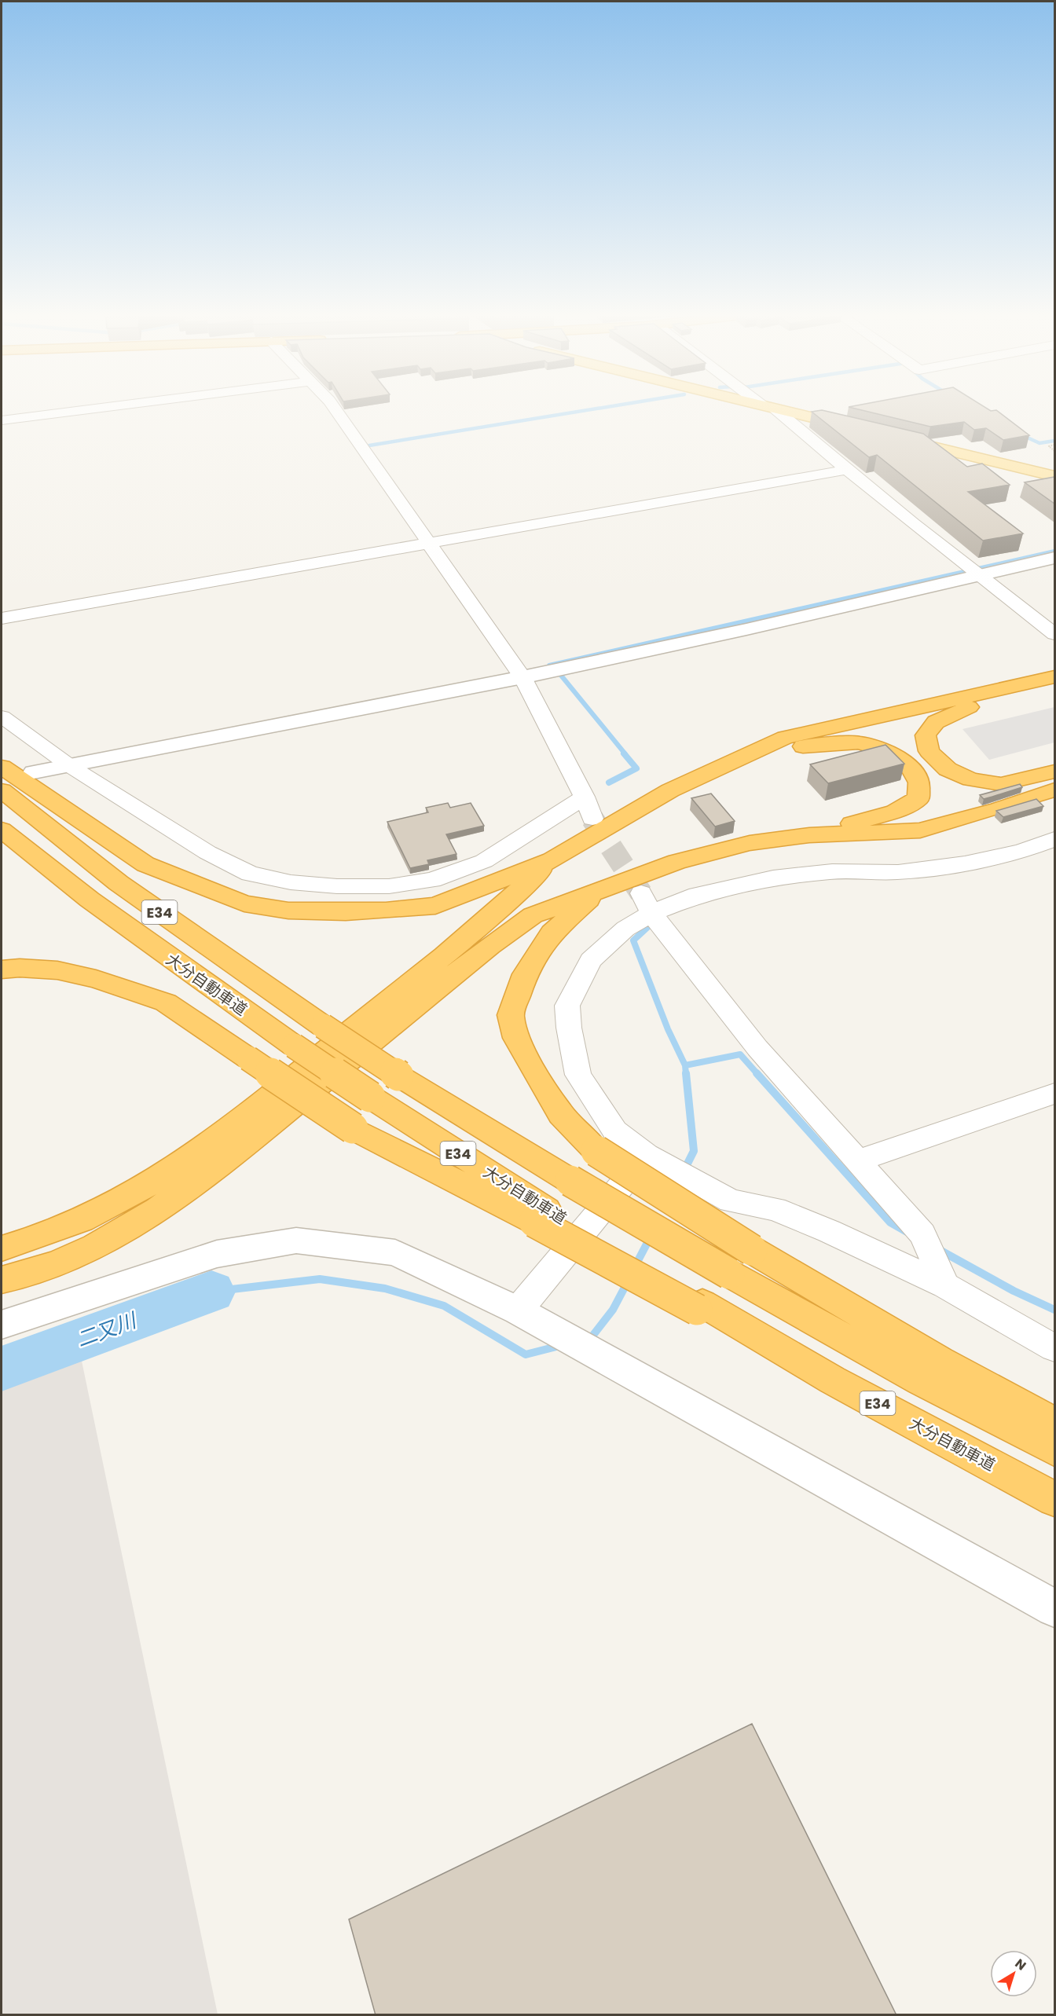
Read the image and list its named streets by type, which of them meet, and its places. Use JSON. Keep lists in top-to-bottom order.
{
  "streets": {
    "highway": ["E34", "大分自動車道"]
  },
  "water": ["二又川"],
  "north": "top right"
}
